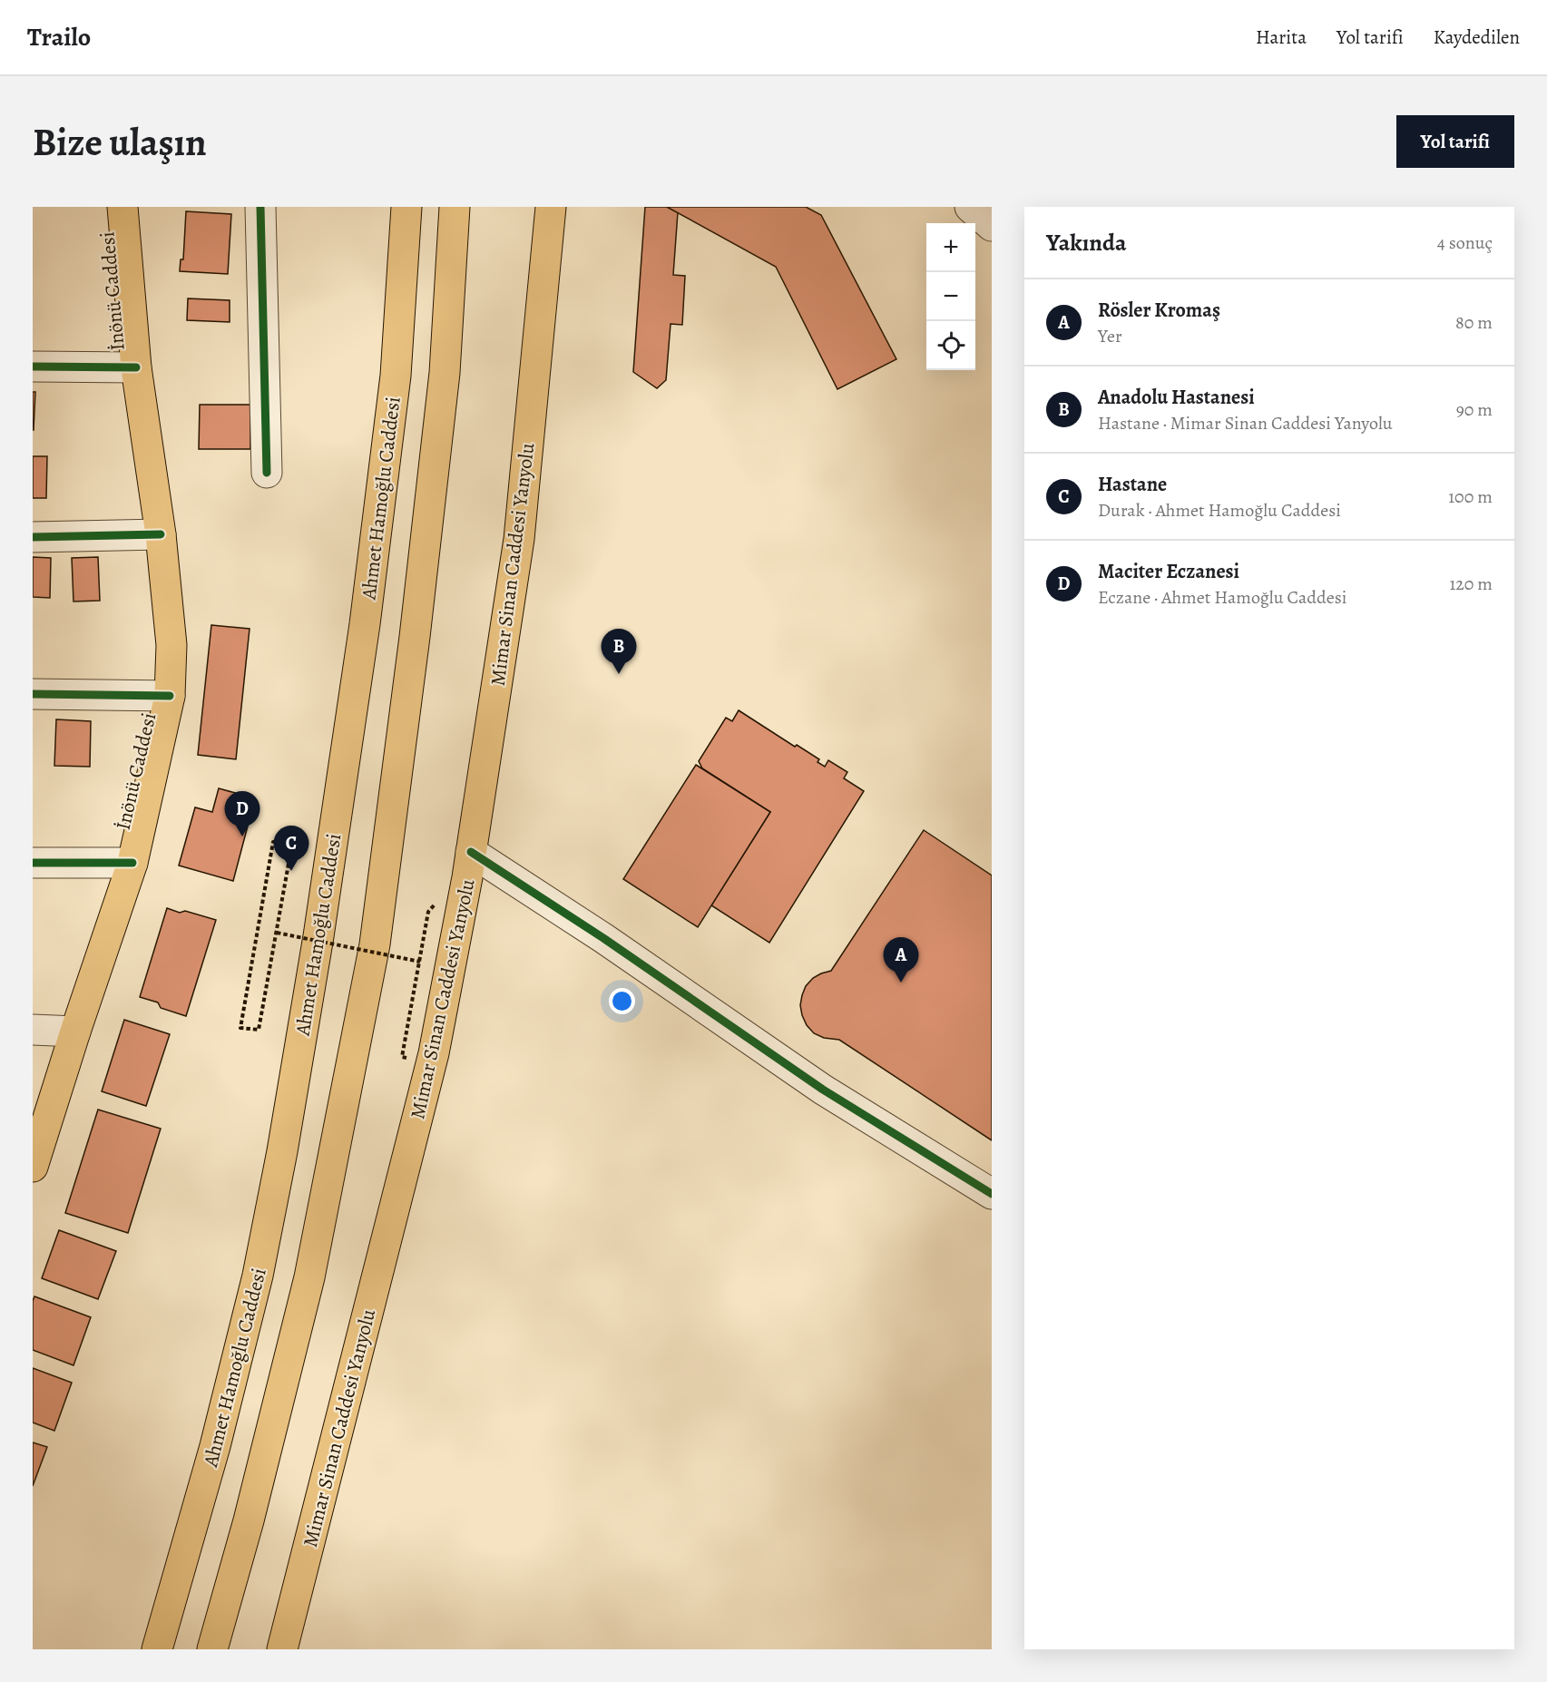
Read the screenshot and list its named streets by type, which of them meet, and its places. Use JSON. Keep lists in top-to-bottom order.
{
  "streets": {
    "main road": ["İnönü Caddesi", "Ahmet Hamoğlu Caddesi", "Mimar Sinan Caddesi Yanyolu"]
  },
  "page": {
    "header": "Trailo",
    "nav": ["Harita", "Yol tarifi", "Kaydedilen"],
    "buttons": "Yol tarifi",
    "title": "Bize ulaşın",
    "heading": ["Yakında", "4 sonuç"],
    "map_buttons": ["+", "−"],
    "list": [
      {
        "mark": "A",
        "name": "Rösler Kromaş",
        "note": "Yer",
        "value": "80 m"
      },
      {
        "mark": "B",
        "name": "Anadolu Hastanesi",
        "note": "Hastane · Mimar Sinan Caddesi Yanyolu",
        "value": "90 m"
      },
      {
        "mark": "C",
        "name": "Hastane",
        "note": "Durak · Ahmet Hamoğlu Caddesi",
        "value": "100 m"
      },
      {
        "mark": "D",
        "name": "Maciter Eczanesi",
        "note": "Eczane · Ahmet Hamoğlu Caddesi",
        "value": "120 m"
      }
    ],
    "pins": [
      "B",
      "D",
      "C",
      "A"
    ]
  }
}
